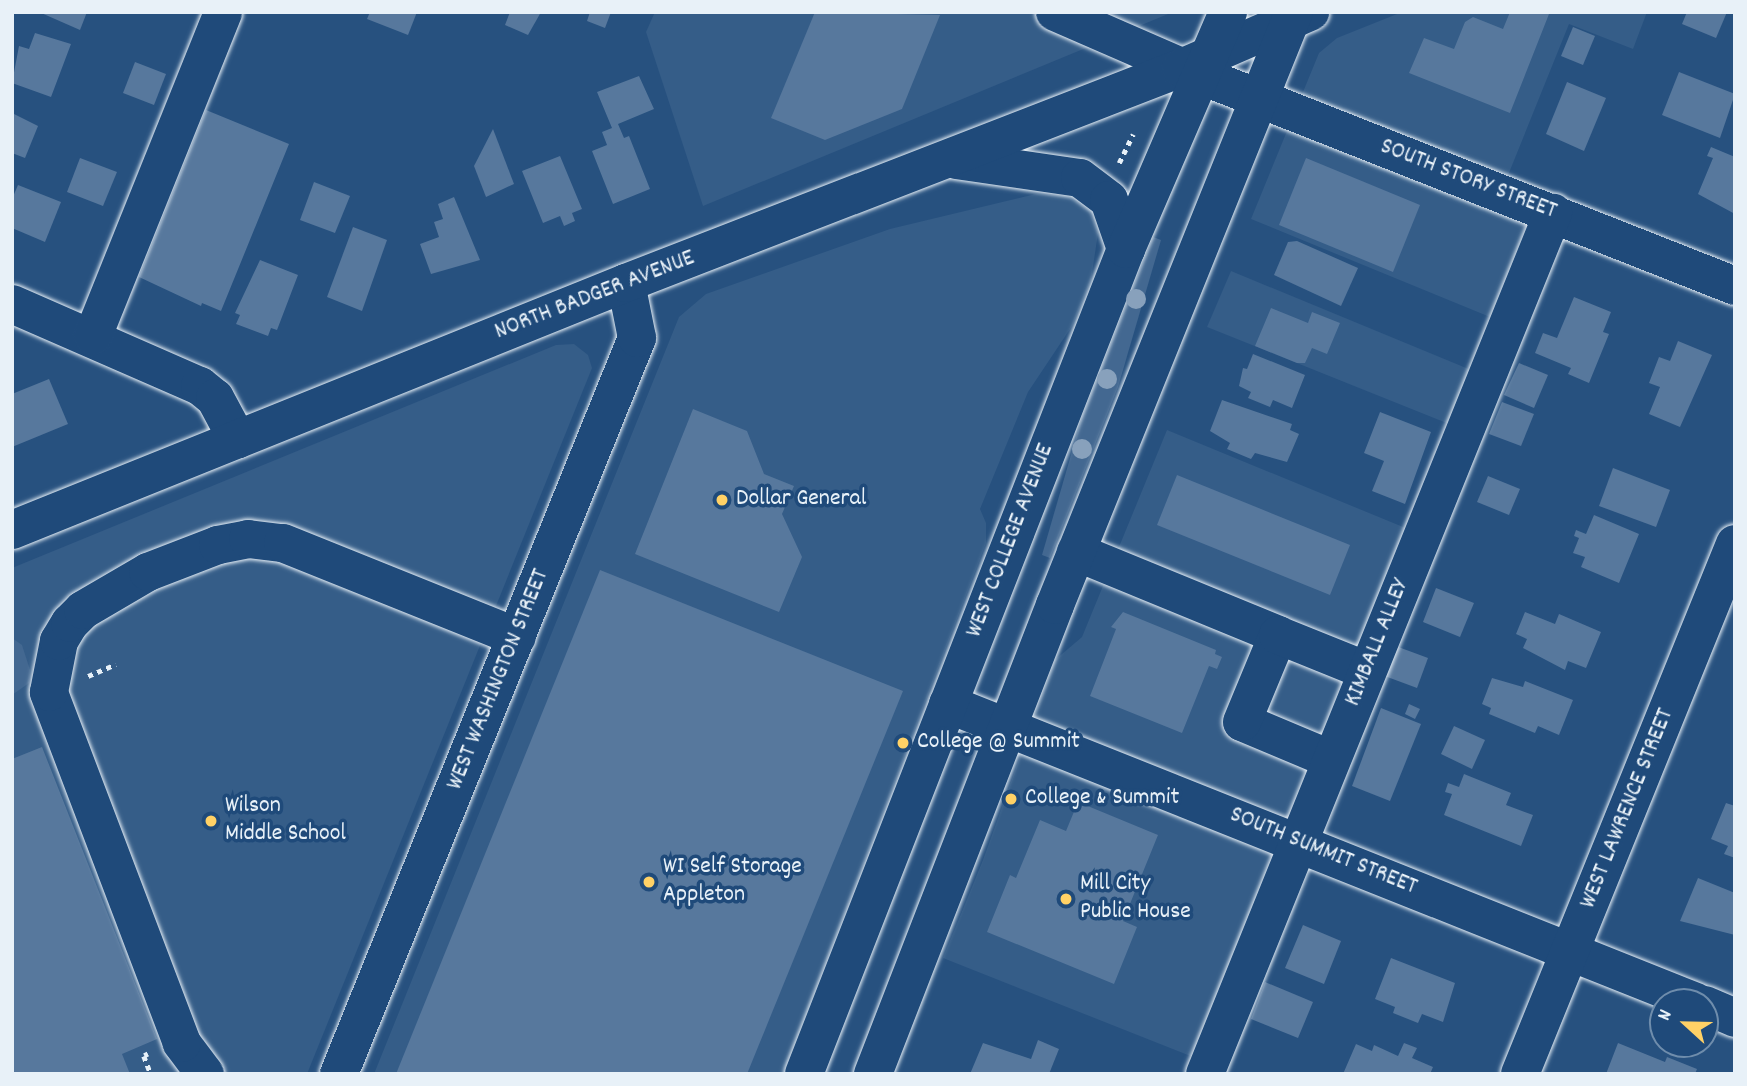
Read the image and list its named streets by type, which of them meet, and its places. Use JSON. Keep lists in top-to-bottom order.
{
  "streets": {
    "main road": [
      "SOUTH STORY STREET",
      "NORTH BADGER AVENUE",
      "WEST COLLEGE AVENUE",
      "KIMBALL ALLEY",
      "WEST WASHINGTON STREET",
      "WEST LAWRENCE STREET",
      "SOUTH SUMMIT STREET"
    ]
  },
  "crossings": [
    ["SOUTH STORY STREET", "NORTH BADGER AVENUE"],
    ["SOUTH STORY STREET", "WEST COLLEGE AVENUE"],
    ["SOUTH STORY STREET", "KIMBALL ALLEY"],
    ["NORTH BADGER AVENUE", "WEST COLLEGE AVENUE"],
    ["NORTH BADGER AVENUE", "WEST WASHINGTON STREET"],
    ["WEST COLLEGE AVENUE", "SOUTH SUMMIT STREET"],
    ["KIMBALL ALLEY", "SOUTH SUMMIT STREET"],
    ["WEST LAWRENCE STREET", "SOUTH SUMMIT STREET"]
  ],
  "places": [
    "Dollar General",
    "College @ Summit",
    "College & Summit",
    "Wilson Middle School",
    "WI Self Storage Appleton",
    "Mill City Public House"
  ],
  "north": "left"
}
